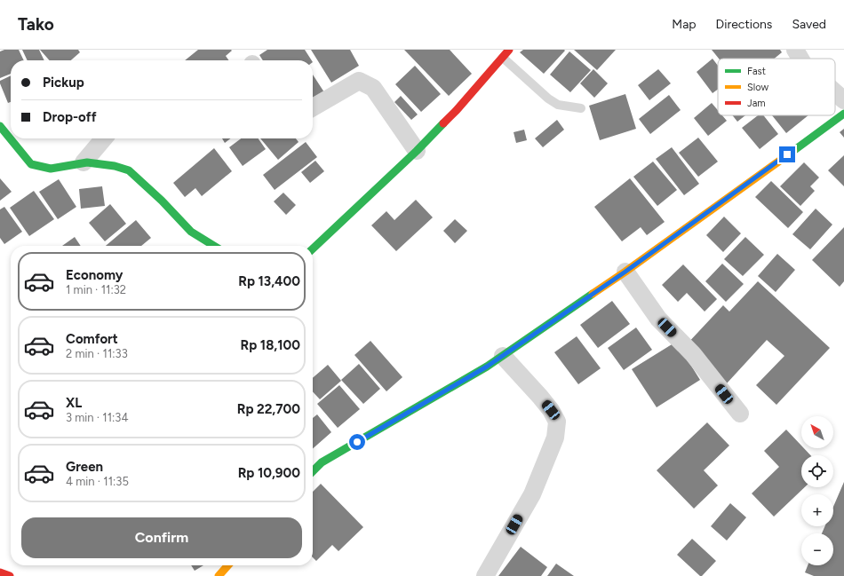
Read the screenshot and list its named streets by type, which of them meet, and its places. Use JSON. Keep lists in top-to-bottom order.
{
  "legend": ["Fast", "Slow", "Jam"],
  "north": "top left",
  "page": {
    "header": "Tako",
    "nav": ["Map", "Directions", "Saved"],
    "banner": ["Pickup", "Drop-off"],
    "list": [
      {
        "name": "Economy",
        "note": "1 min · 11:32",
        "value": "Rp 13,400"
      },
      {
        "name": "Comfort",
        "note": "2 min · 11:33",
        "value": "Rp 18,100"
      },
      {
        "name": "XL",
        "note": "3 min · 11:34",
        "value": "Rp 22,700"
      },
      {
        "name": "Green",
        "note": "4 min · 11:35",
        "value": "Rp 10,900"
      }
    ],
    "map_buttons": ["+", "−"],
    "buttons": "Confirm"
  }
}
